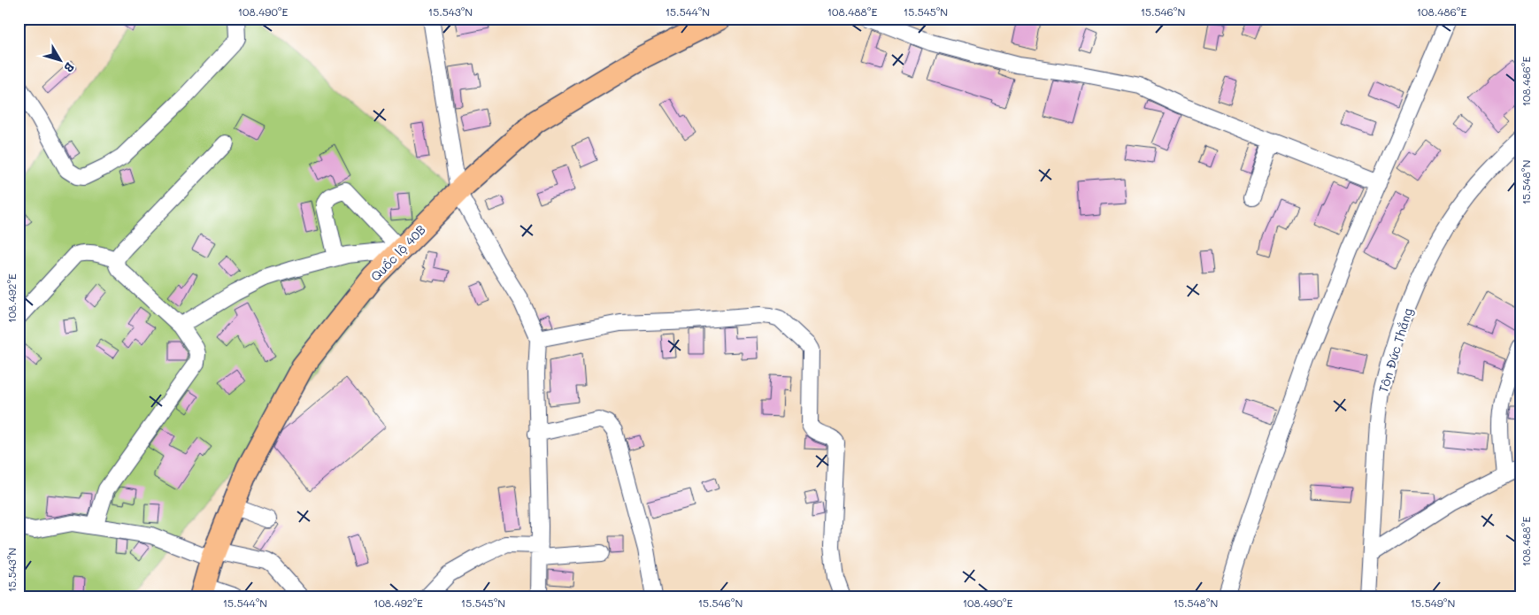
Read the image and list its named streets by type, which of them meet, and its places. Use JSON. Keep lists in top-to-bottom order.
{
  "streets": {
    "highway": ["Quốc lộ 40B"],
    "street": ["Tôn Đức Thắng"]
  },
  "north": "bottom right",
  "coordinates": [
    "108.490°E",
    "15.543°N",
    "15.544°N",
    "108.488°E",
    "15.545°N",
    "15.546°N",
    "108.486°E",
    "15.548°N",
    "108.492°E",
    "15.549°N"
  ]
}
